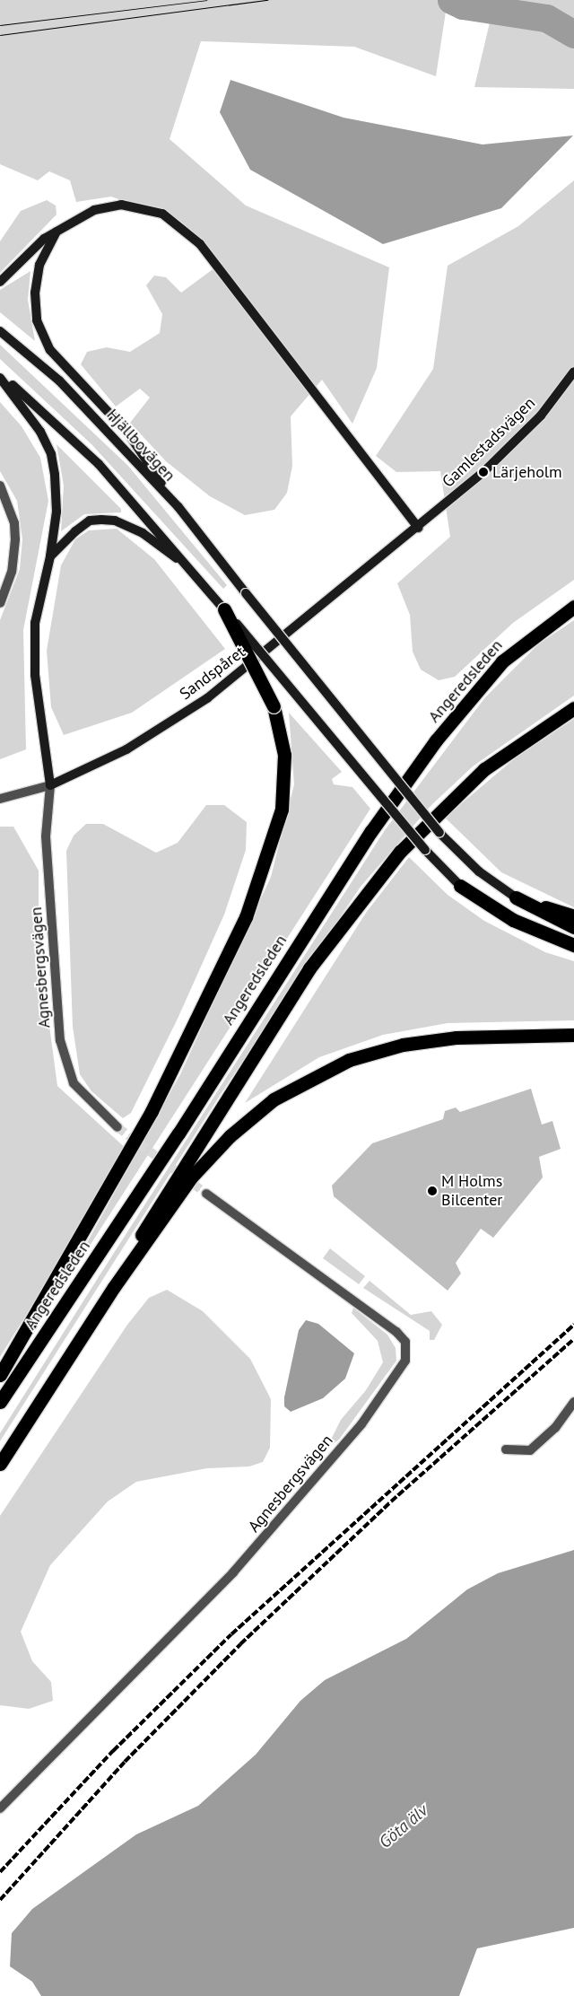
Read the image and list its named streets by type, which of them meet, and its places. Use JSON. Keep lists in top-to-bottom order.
{
  "streets": {
    "highway": ["Angeredsleden"],
    "main road": ["Gamlestadsvägen", "Hjällbovägen", "Sandspåret"],
    "street": ["Agnesbergsvägen"]
  },
  "crossings": [
    ["Gamlestadsvägen", "Sandspåret"],
    ["Sandspåret", "Agnesbergsvägen"]
  ],
  "water": ["Göta älv"],
  "places": ["Lärjeholm", "M Holms Bilcenter"]
}
